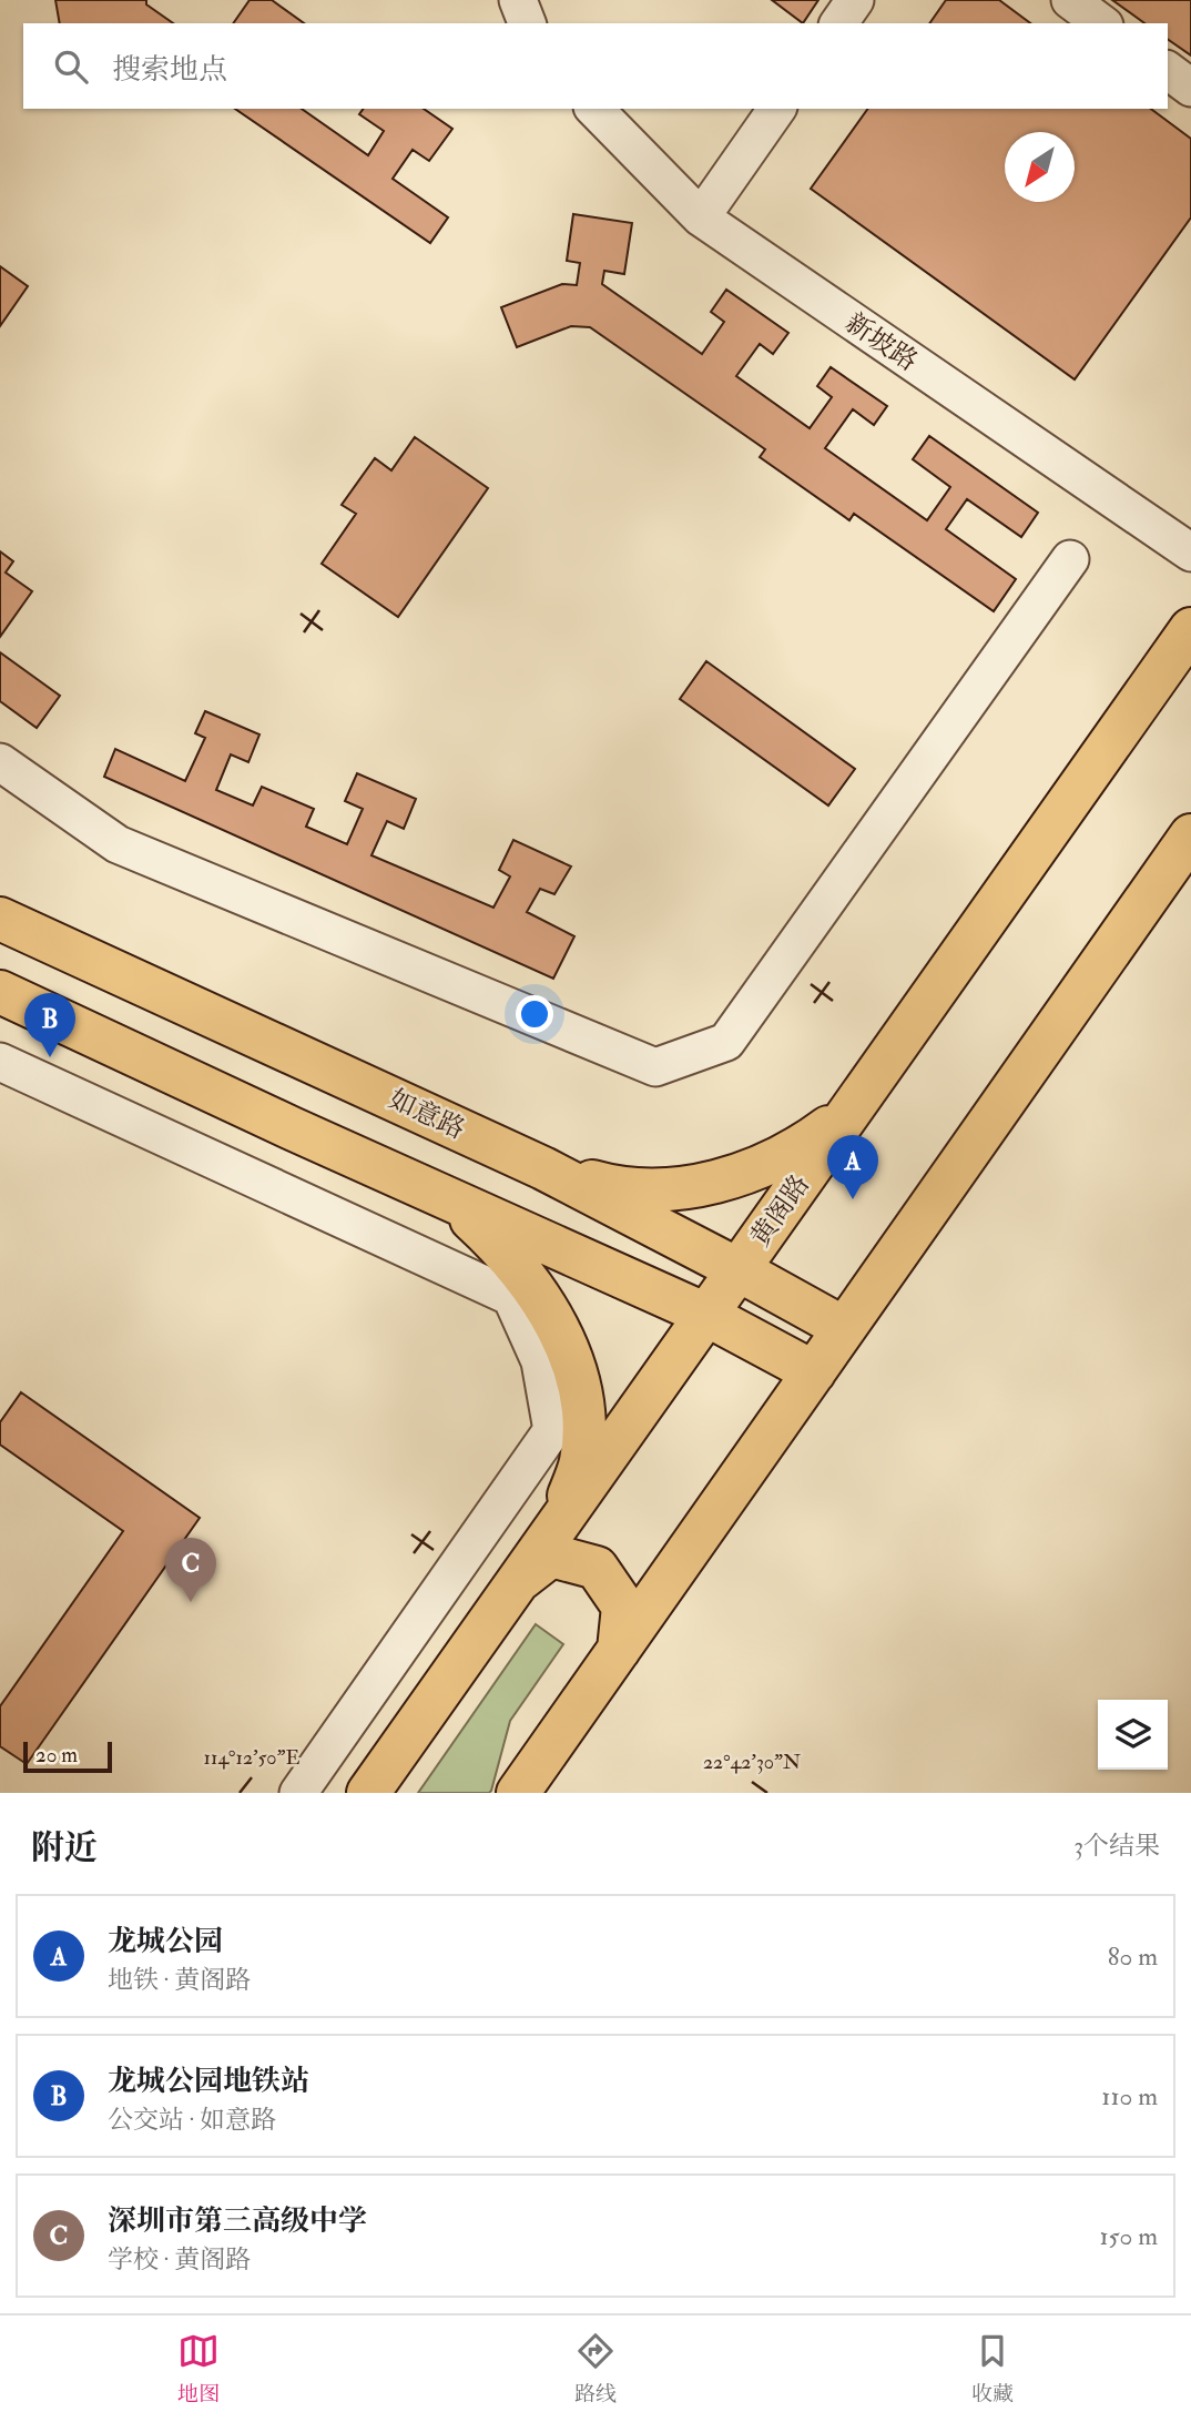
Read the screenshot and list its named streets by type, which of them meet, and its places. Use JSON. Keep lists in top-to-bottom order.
{
  "streets": {
    "main road": ["如意路", "黄阁路"],
    "street": ["新坡路"]
  },
  "crossings": [
    ["如意路", "黄阁路"]
  ],
  "scale_bar": "20 m",
  "north": "bottom left",
  "page": {
    "search": "搜索地点",
    "pins": ["B", "A", "C"],
    "scale": "20 m",
    "heading": ["附近", "3个结果"],
    "list": [
      {
        "mark": "A",
        "name": "龙城公园",
        "note": "地铁 · 黄阁路",
        "value": "80 m"
      },
      {
        "mark": "B",
        "name": "龙城公园地铁站",
        "note": "公交站 · 如意路",
        "value": "110 m"
      },
      {
        "mark": "C",
        "name": "深圳市第三高级中学",
        "note": "学校 · 黄阁路",
        "value": "150 m"
      }
    ],
    "nav": ["地图", "路线", "收藏"]
  },
  "coordinates": ["114°12'50\"E", "22°42'30\"N"]
}
